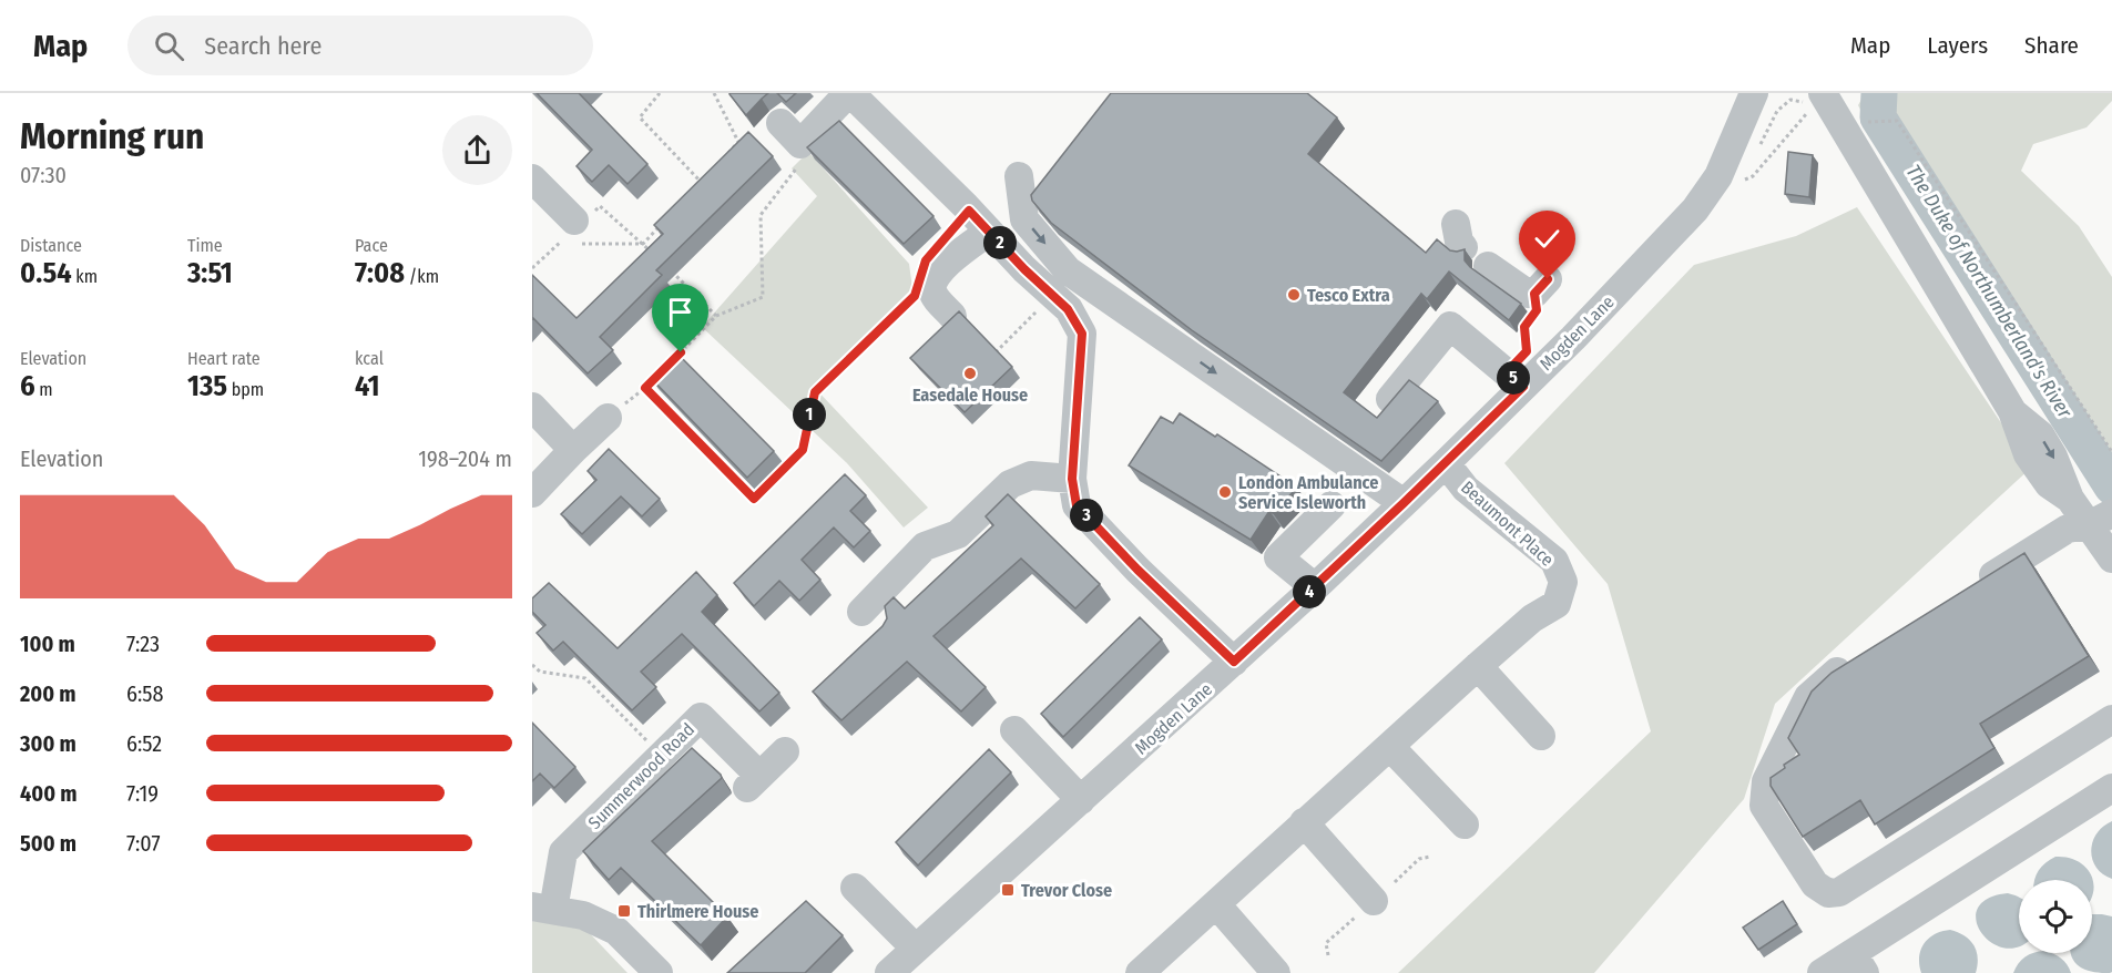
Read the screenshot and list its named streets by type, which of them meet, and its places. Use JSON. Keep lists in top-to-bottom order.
{
  "streets": {
    "street": ["Mogden Lane", "Beaumont Place", "Summerwood Road"]
  },
  "crossings": [
    ["Mogden Lane", "Beaumont Place"]
  ],
  "water": ["The Duke of Northumberland's River"],
  "places": {
    "other": ["Tesco Extra", "Easedale House", "London Ambulance Service Isleworth"],
    "transit": ["Trevor Close", "Thirlmere House"]
  },
  "page": {
    "header": "Map",
    "search": "Search here",
    "nav": ["Map", "Layers", "Share"],
    "heading": ["Morning run", "07:30"],
    "stats": [
      ["Distance", "0.54 km"],
      ["Time", "3:51"],
      ["Pace", "7:08 /km"],
      ["Elevation", "6 m"],
      ["Heart rate", "135 bpm"],
      ["kcal", "41"]
    ],
    "pins": [
      "2",
      "5",
      "1",
      "3",
      "4"
    ],
    "chart": ["Elevation", "198–204 m"],
    "list": [
      {
        "name": "100 m",
        "note": "7:23"
      },
      {
        "name": "200 m",
        "note": "6:58"
      },
      {
        "name": "300 m",
        "note": "6:52"
      },
      {
        "name": "400 m",
        "note": "7:19"
      },
      {
        "name": "500 m",
        "note": "7:07"
      }
    ]
  }
}
